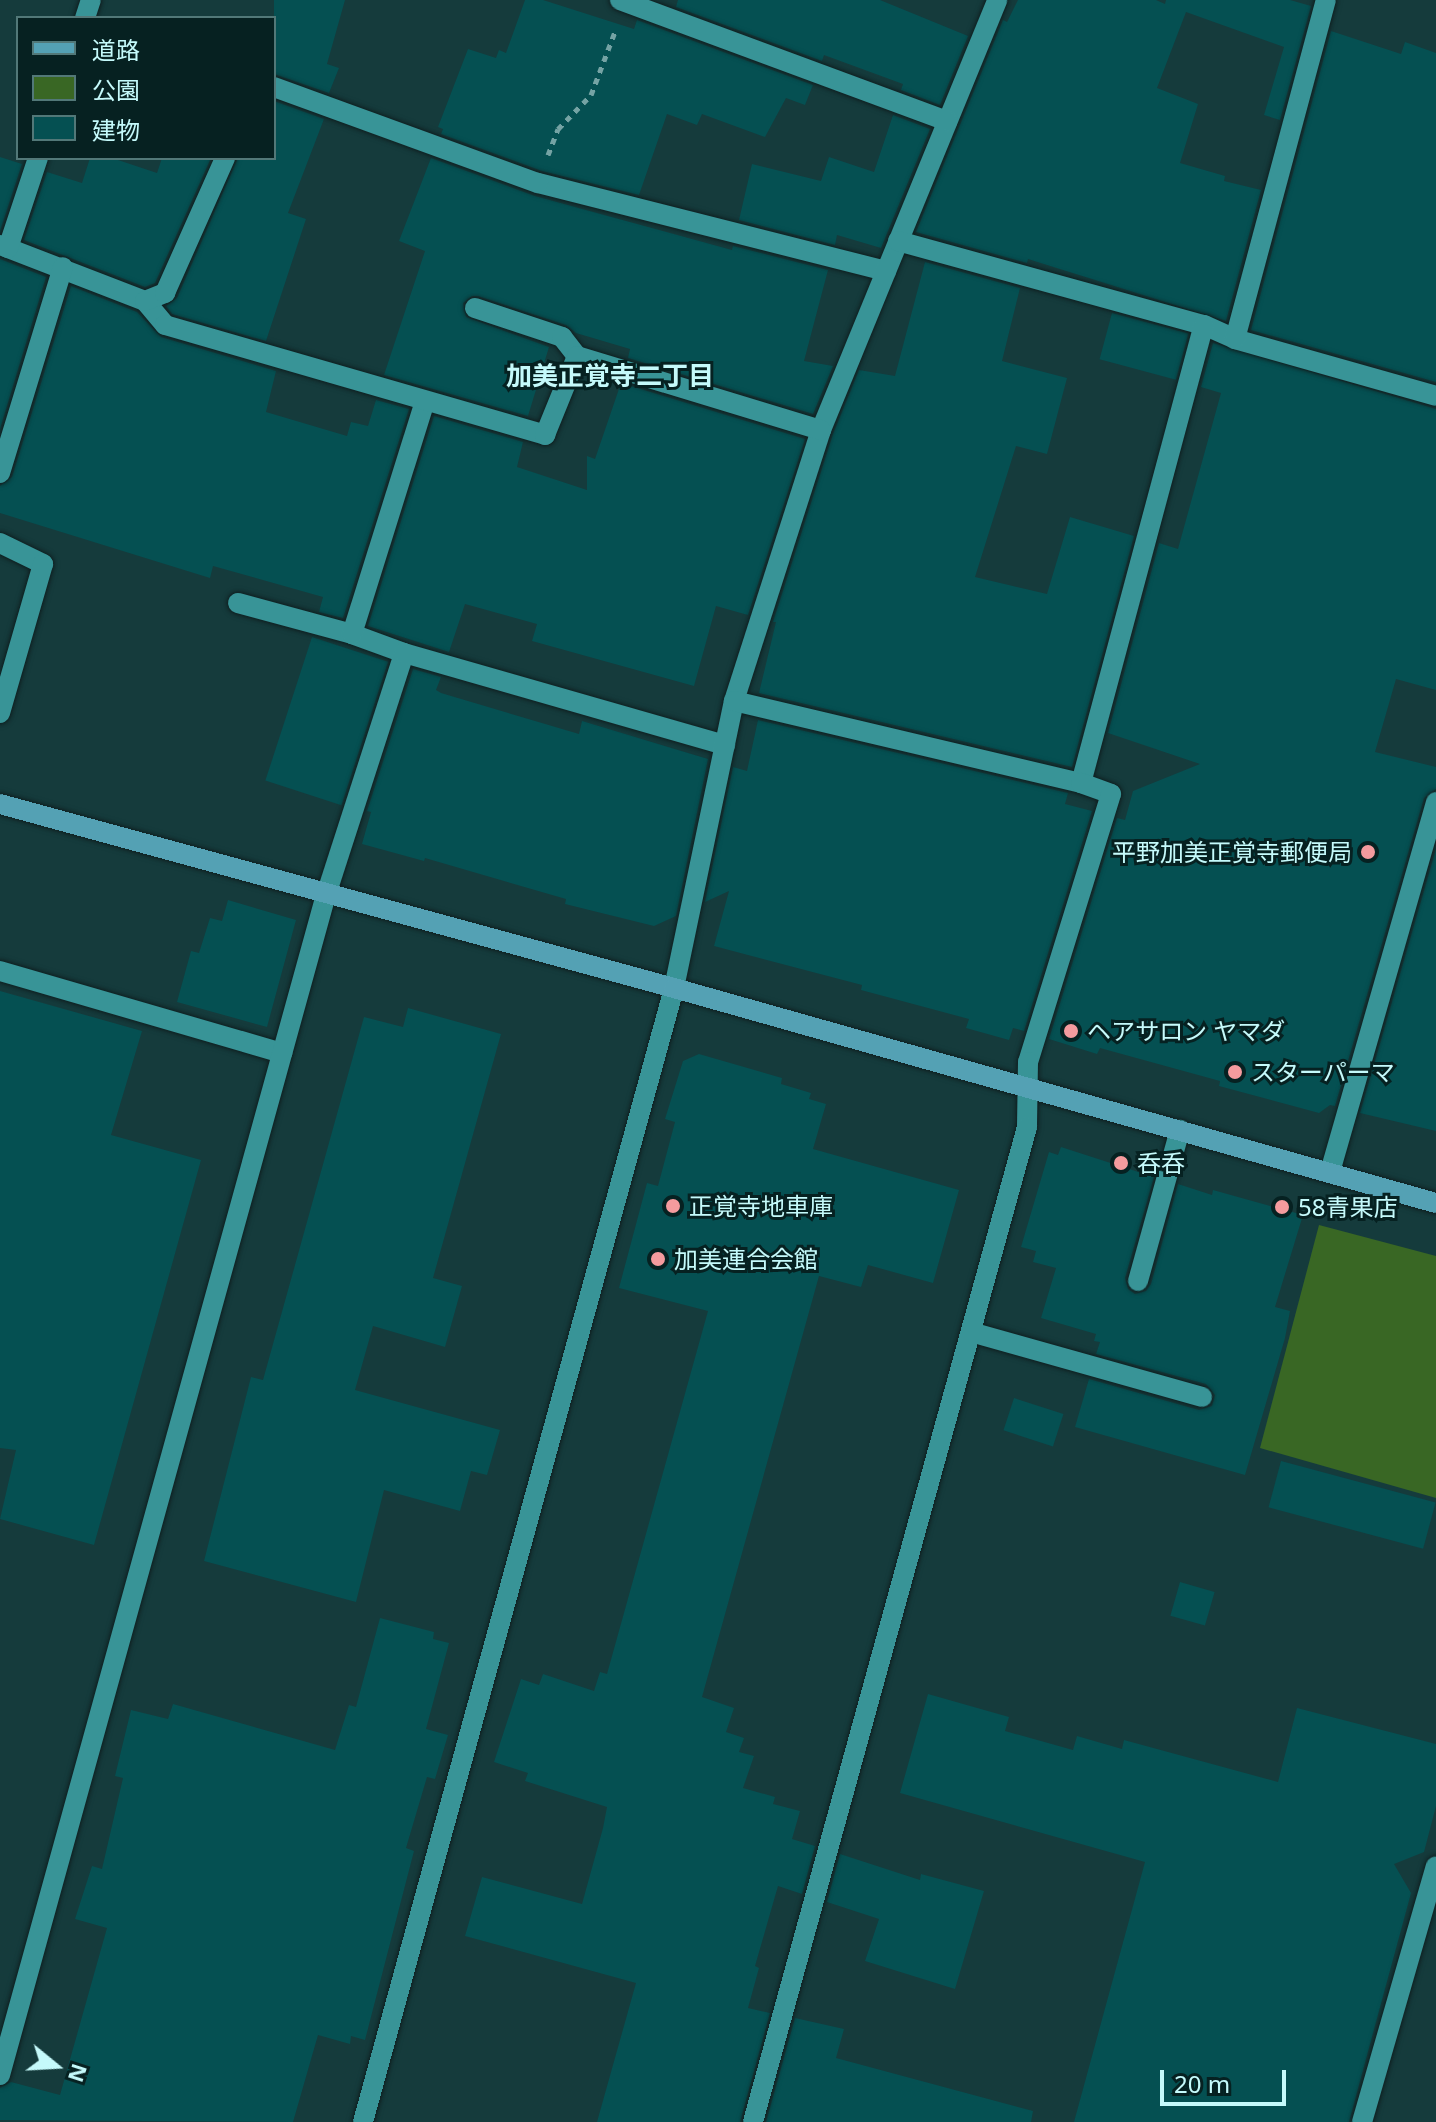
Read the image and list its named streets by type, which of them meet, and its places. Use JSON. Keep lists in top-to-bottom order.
{
  "districts": ["加美正覚寺二丁目"],
  "places": [
    "平野加美正覚寺郵便局",
    "ヘアサロン ヤマダ",
    "スターパーマ",
    "呑呑",
    "正覚寺地車庫",
    "58青果店",
    "加美連合会館"
  ],
  "legend": ["道路", "公園", "建物"],
  "scale_bar": "20 m",
  "north": "right"
}
